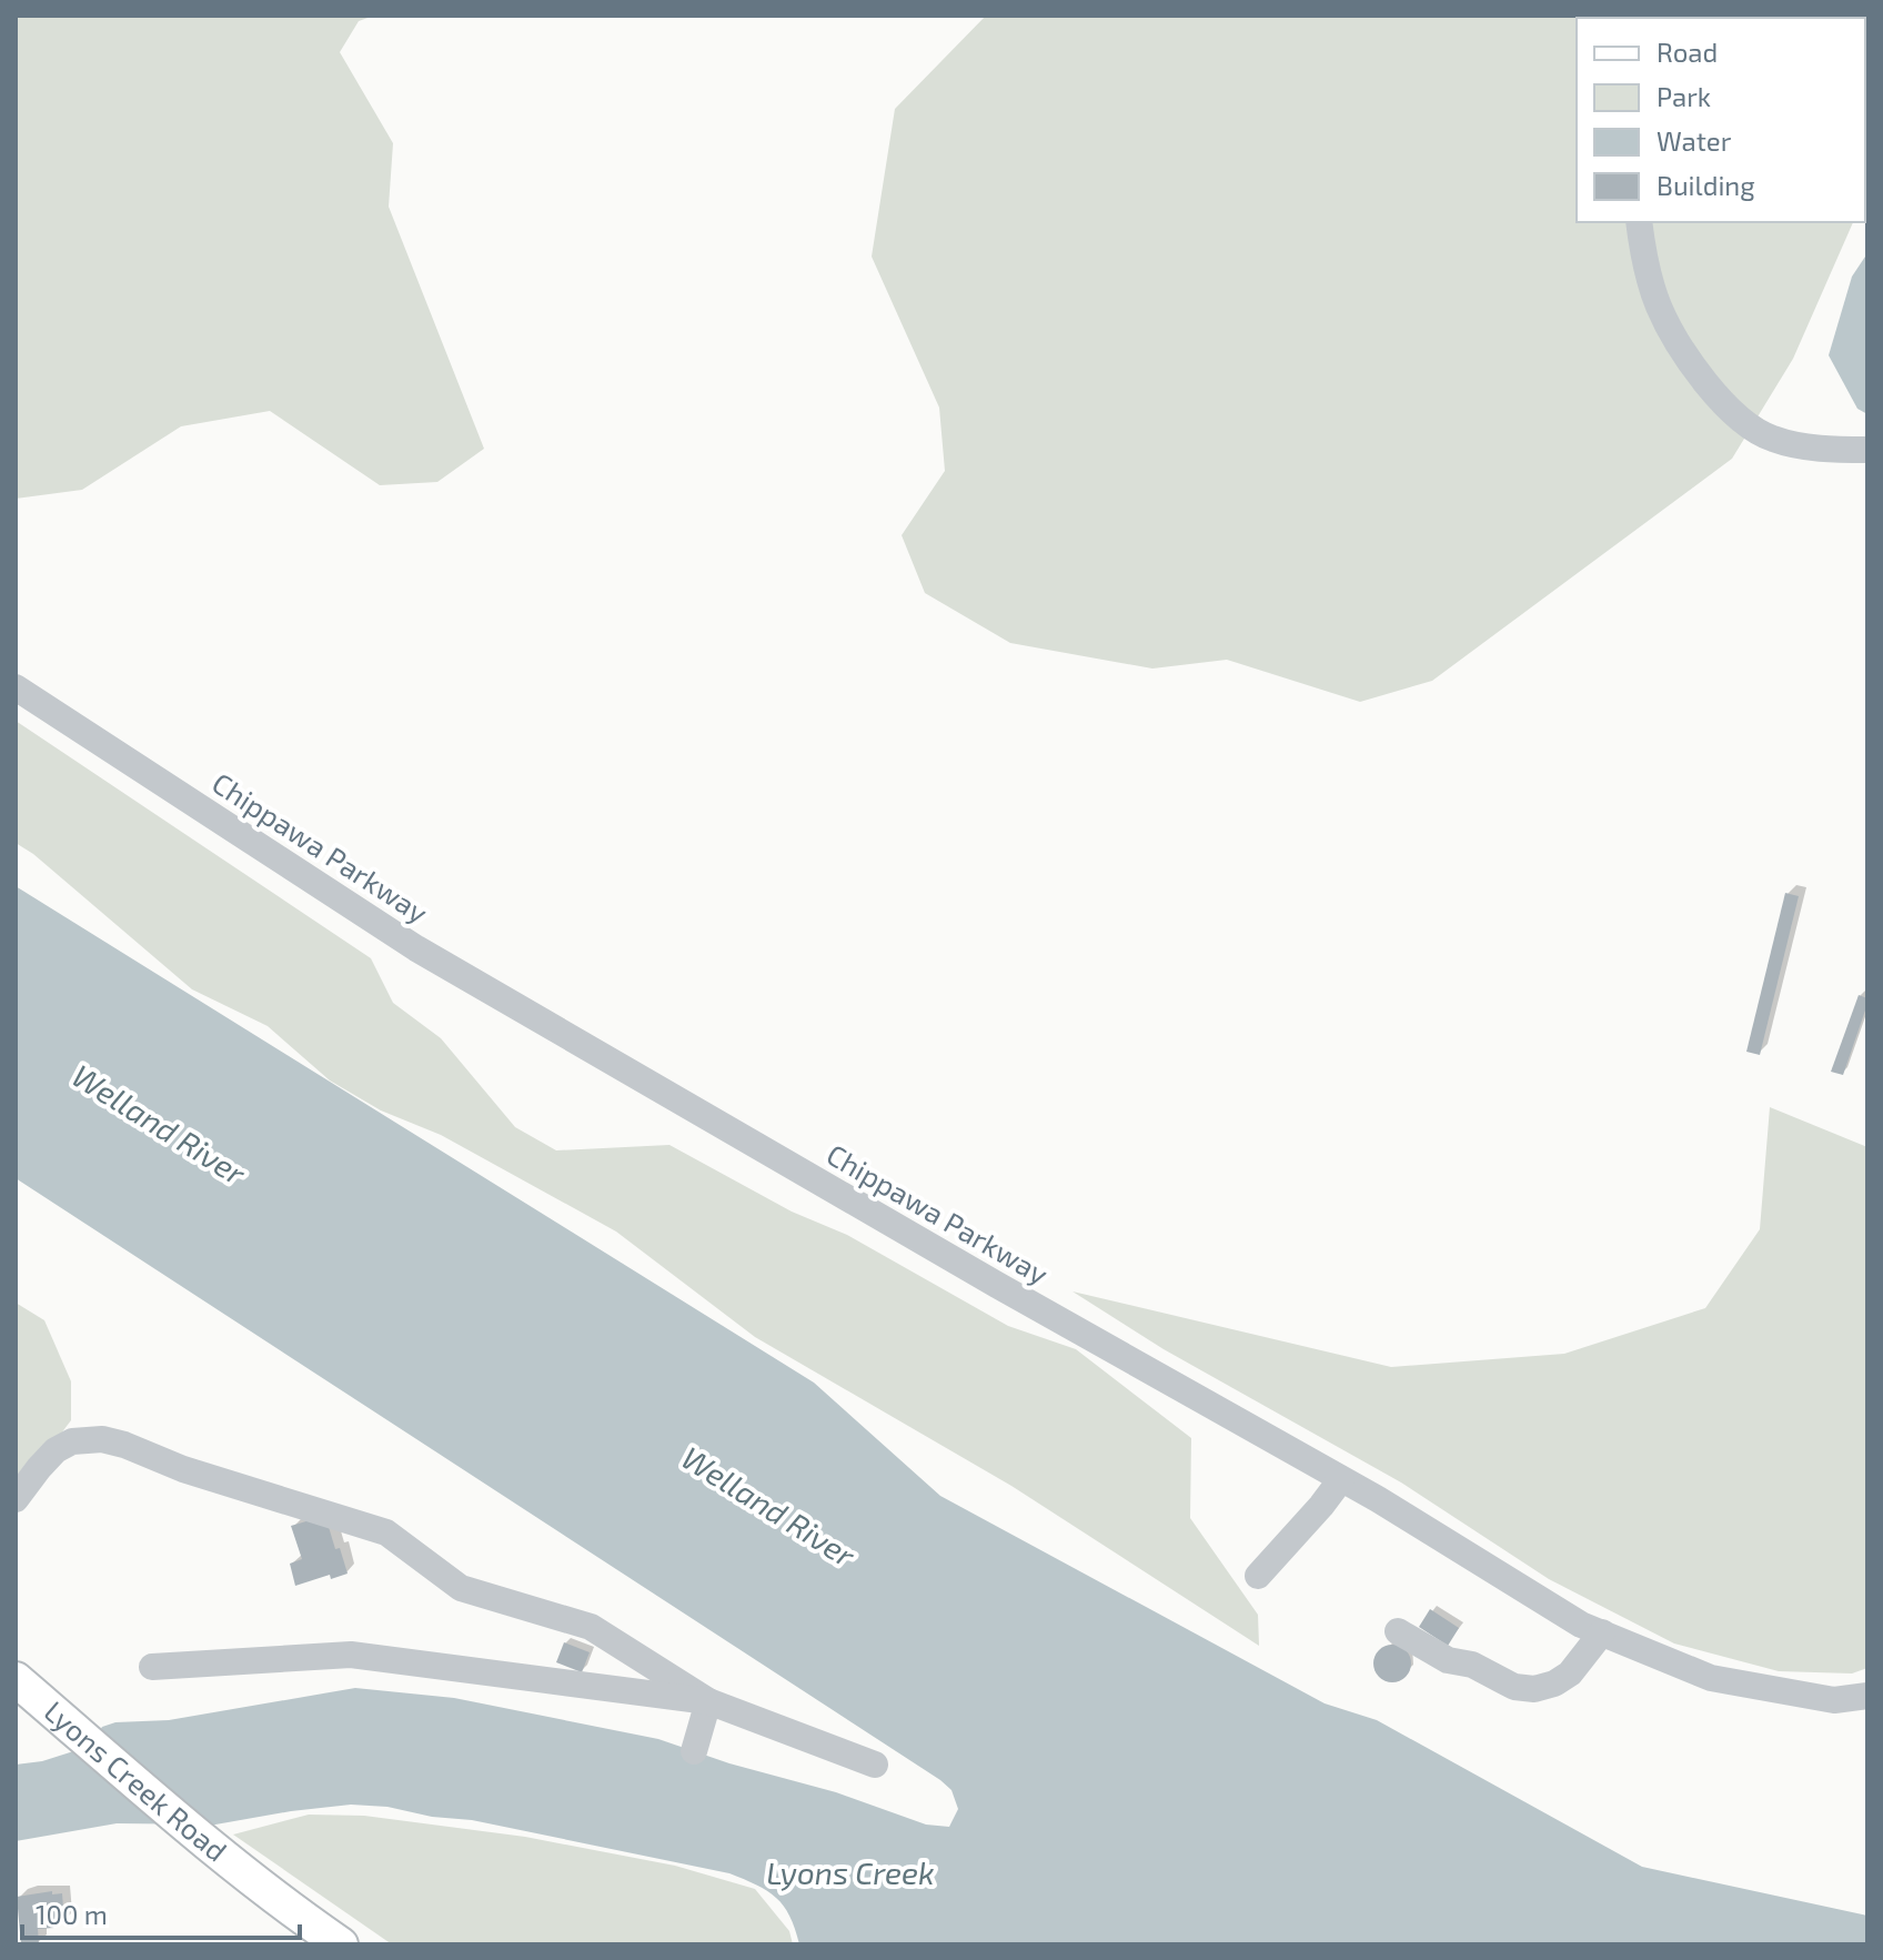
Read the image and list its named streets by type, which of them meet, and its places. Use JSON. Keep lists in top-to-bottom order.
{
  "streets": {
    "main road": ["Lyons Creek Road"],
    "street": ["Chippawa Parkway"]
  },
  "water": ["Welland River", "Lyons Creek"],
  "legend": [
    "Road",
    "Park",
    "Water",
    "Building"
  ],
  "scale_bar": "100 m"
}
